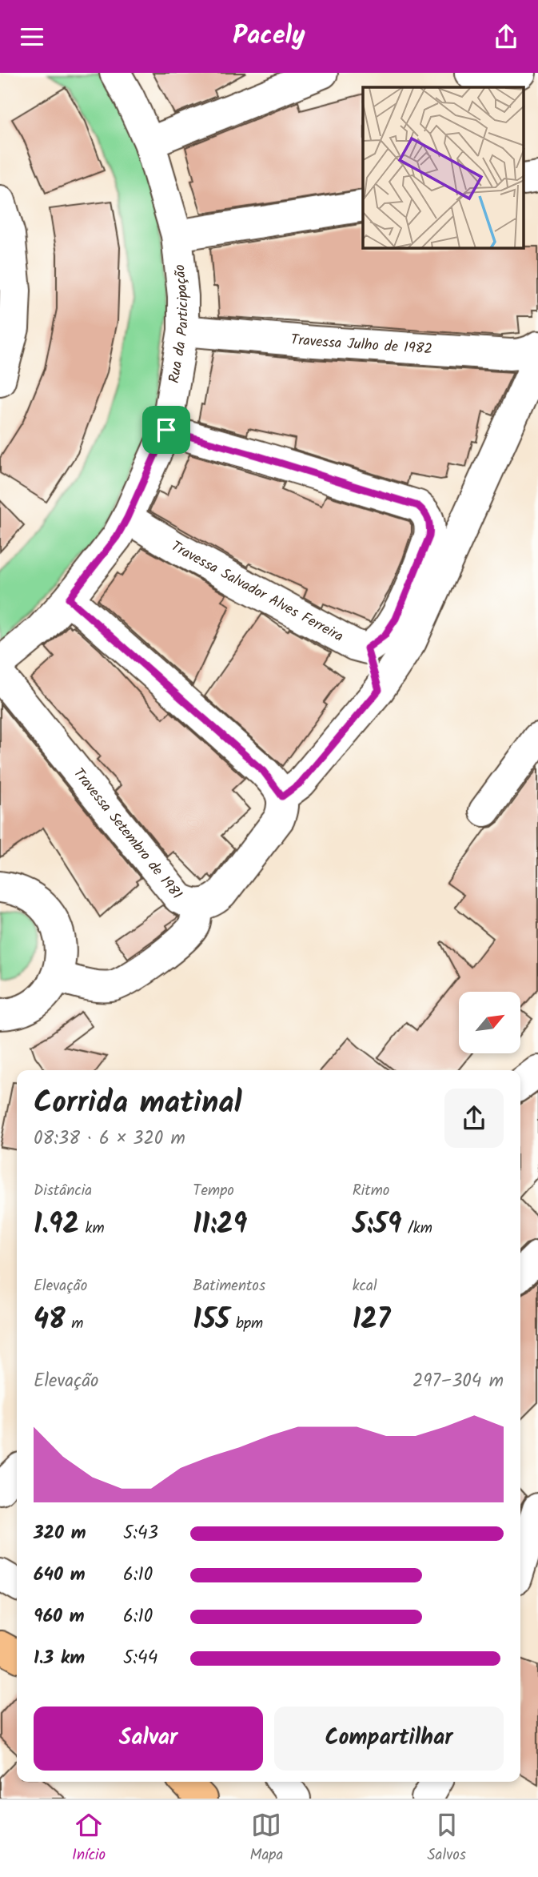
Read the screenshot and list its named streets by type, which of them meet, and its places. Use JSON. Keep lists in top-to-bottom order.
{
  "streets": {
    "street": [
      "Rua da Participação",
      "Travessa Julho de 1982",
      "Travessa Salvador Alves Ferreira",
      "Travessa Setembro de 1981"
    ]
  },
  "crossings": [
    ["Rua da Participação", "Travessa Julho de 1982"],
    ["Rua da Participação", "Travessa Salvador Alves Ferreira"]
  ],
  "north": "top right",
  "page": {
    "header": "Pacely",
    "heading": ["Corrida matinal", "08:38 · 6 × 320 m"],
    "stats": [
      ["Distância", "1.92 km"],
      ["Tempo", "11:29"],
      ["Ritmo", "5:59 /km"],
      ["Elevação", "48 m"],
      ["Batimentos", "155 bpm"],
      ["kcal", "127"]
    ],
    "chart": ["Elevação", "297–304 m"],
    "list": [
      {
        "name": "320 m",
        "note": "5:43"
      },
      {
        "name": "640 m",
        "note": "6:10"
      },
      {
        "name": "960 m",
        "note": "6:10"
      },
      {
        "name": "1.3 km",
        "note": "5:44"
      }
    ],
    "buttons": ["Salvar", "Compartilhar"],
    "tabs": ["Início", "Mapa", "Salvos"]
  }
}
